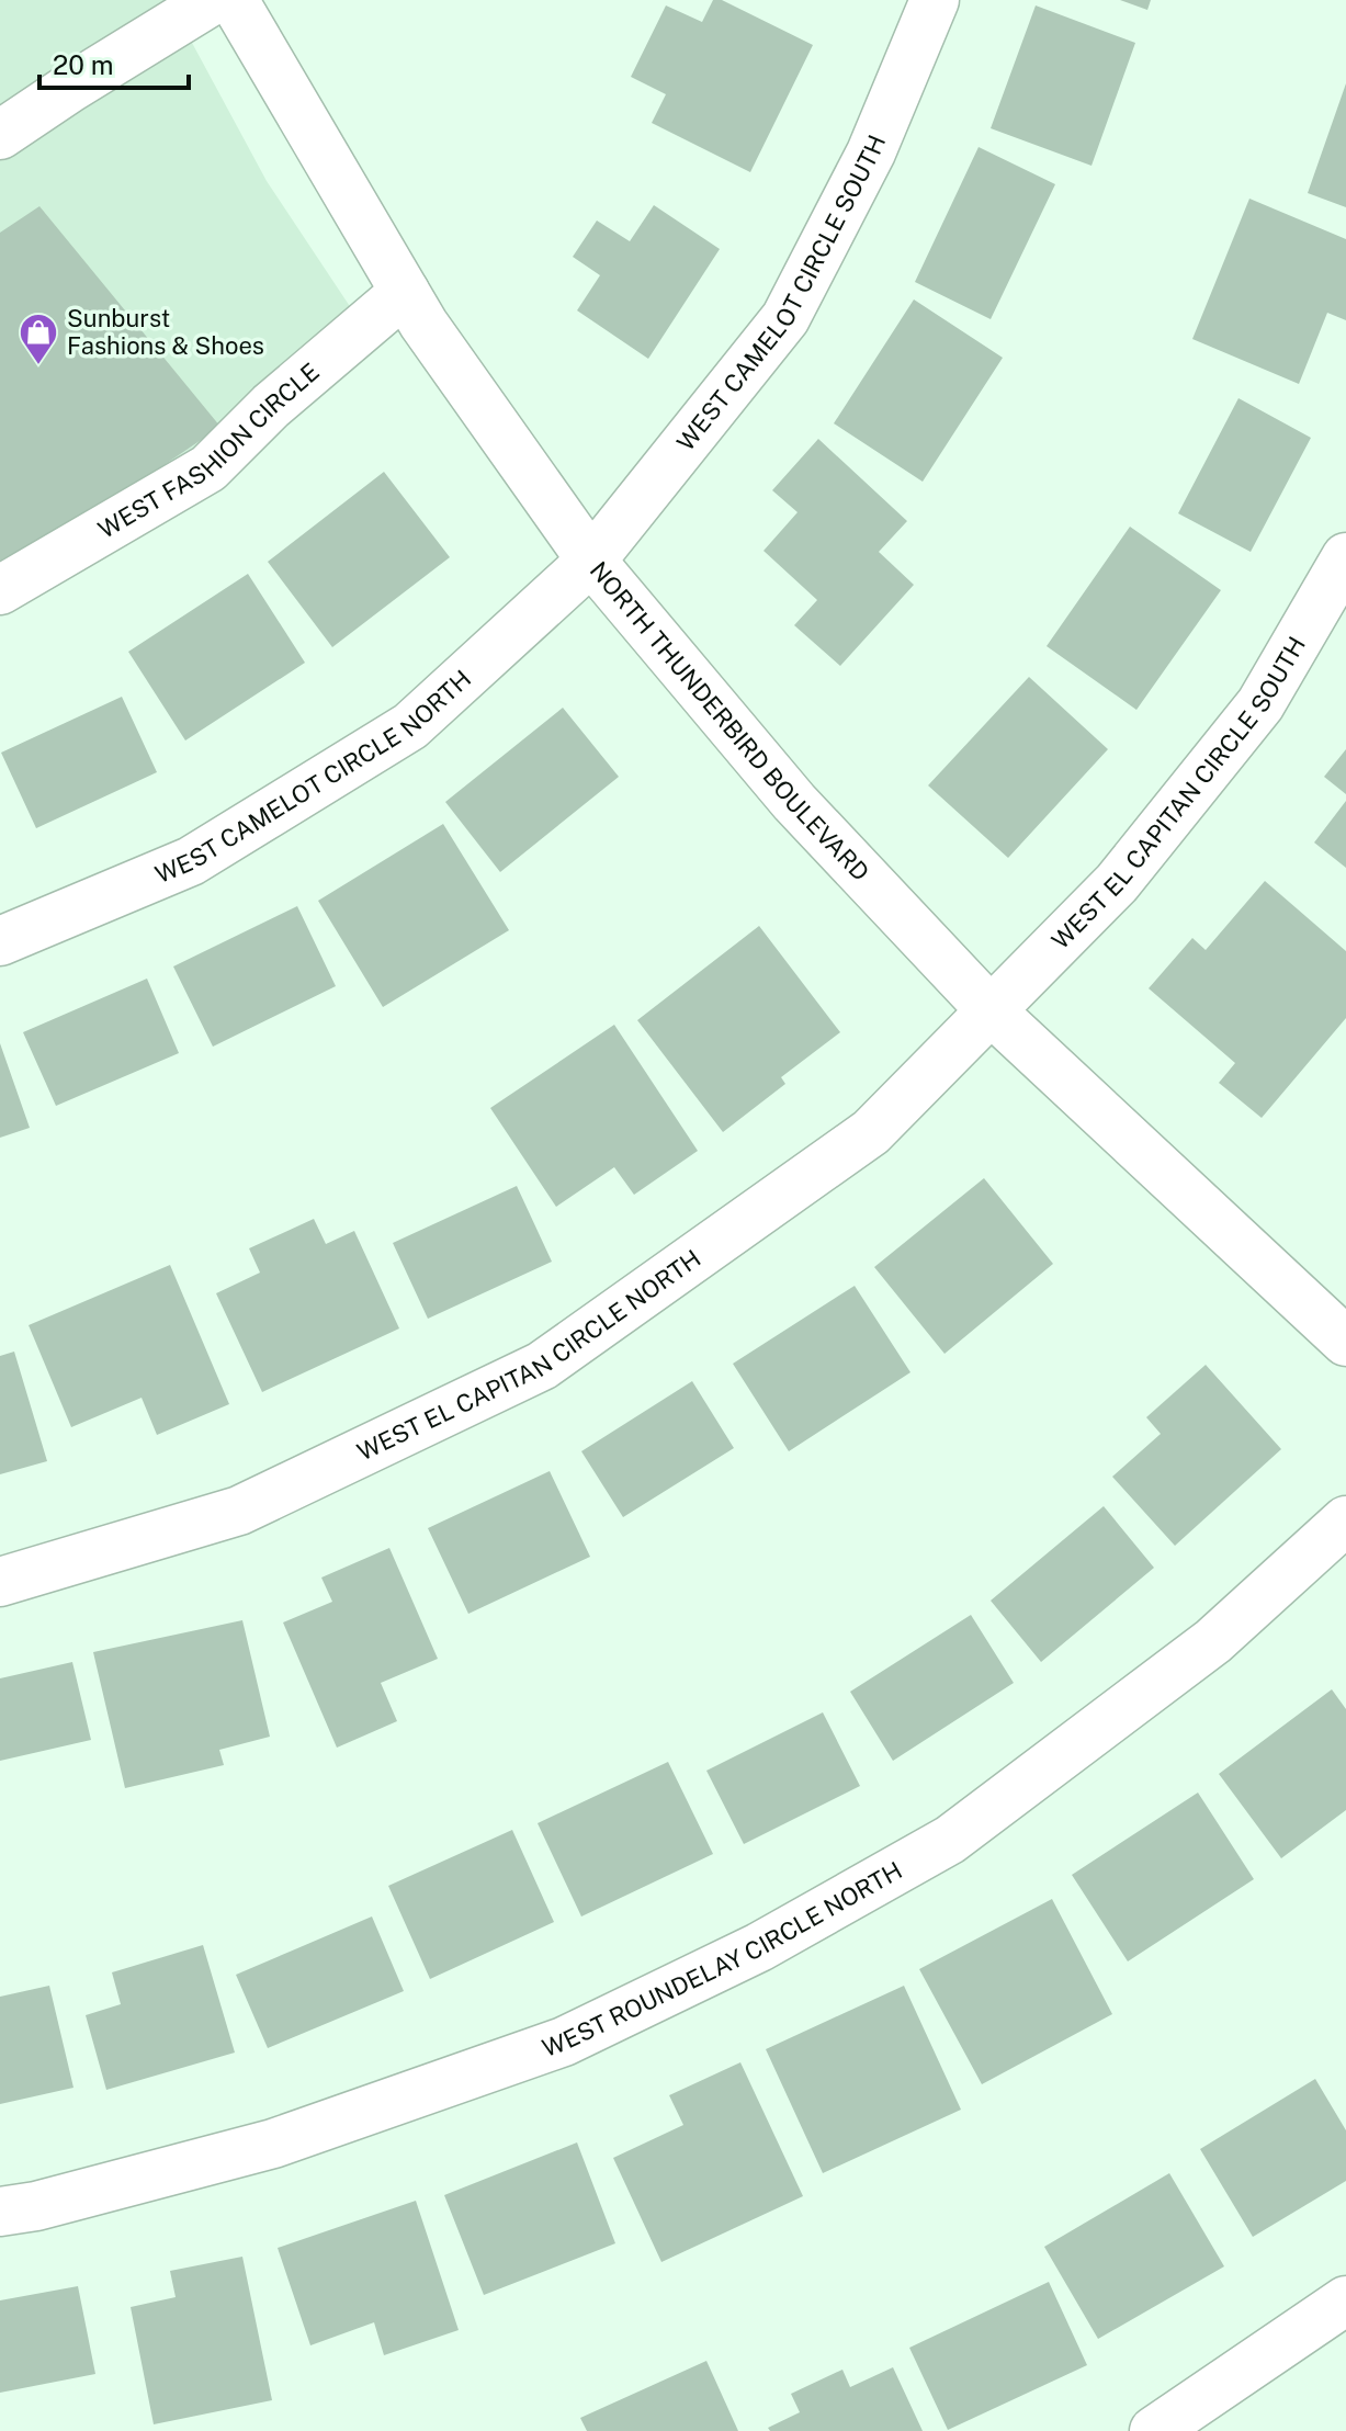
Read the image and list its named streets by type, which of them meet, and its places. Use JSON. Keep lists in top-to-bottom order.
{
  "streets": {
    "street": [
      "WEST CAMELOT CIRCLE SOUTH",
      "WEST FASHION CIRCLE",
      "NORTH THUNDERBIRD BOULEVARD",
      "WEST CAMELOT CIRCLE NORTH",
      "WEST EL CAPITAN CIRCLE SOUTH",
      "WEST EL CAPITAN CIRCLE NORTH",
      "WEST ROUNDELAY CIRCLE NORTH"
    ]
  },
  "crossings": [
    ["WEST CAMELOT CIRCLE SOUTH", "NORTH THUNDERBIRD BOULEVARD"],
    ["WEST CAMELOT CIRCLE SOUTH", "WEST CAMELOT CIRCLE NORTH"],
    ["WEST FASHION CIRCLE", "NORTH THUNDERBIRD BOULEVARD"],
    ["NORTH THUNDERBIRD BOULEVARD", "WEST CAMELOT CIRCLE NORTH"],
    ["NORTH THUNDERBIRD BOULEVARD", "WEST EL CAPITAN CIRCLE SOUTH"],
    ["NORTH THUNDERBIRD BOULEVARD", "WEST EL CAPITAN CIRCLE NORTH"],
    ["WEST EL CAPITAN CIRCLE SOUTH", "WEST EL CAPITAN CIRCLE NORTH"]
  ],
  "places": {
    "shop": ["Sunburst Fashions & Shoes"]
  },
  "scale_bar": "20 m"
}
